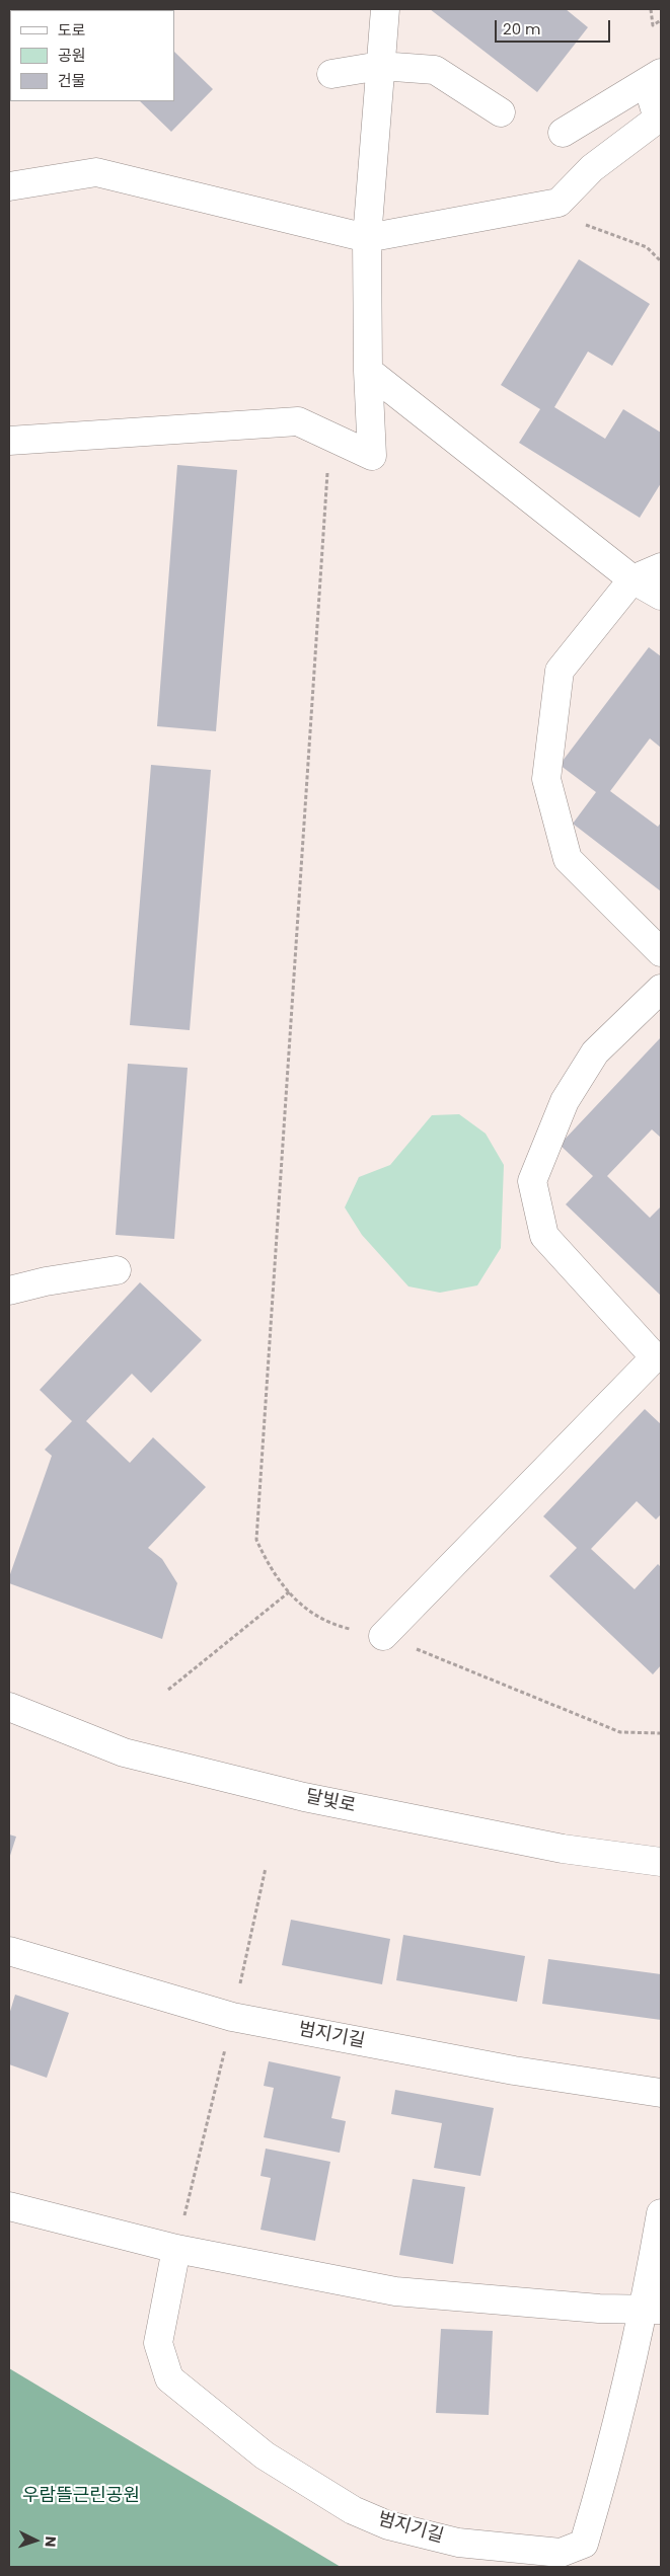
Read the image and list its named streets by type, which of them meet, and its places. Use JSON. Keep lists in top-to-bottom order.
{
  "streets": {
    "street": ["달빛로", "범지기길"]
  },
  "parks": ["우람뜰근린공원"],
  "legend": ["도로", "공원", "건물"],
  "scale_bar": "20 m",
  "north": "right"
}
